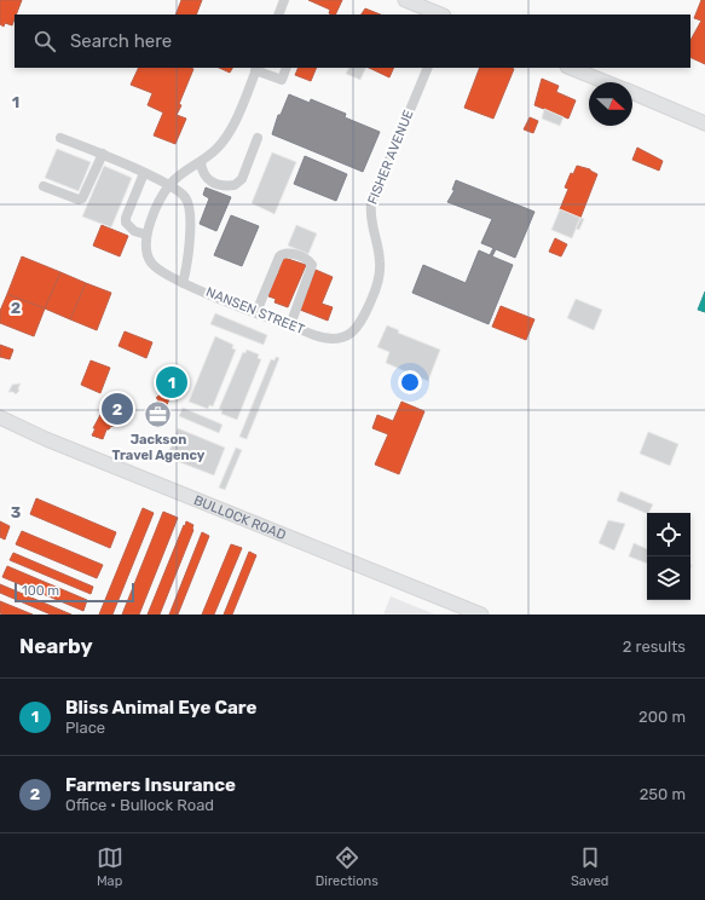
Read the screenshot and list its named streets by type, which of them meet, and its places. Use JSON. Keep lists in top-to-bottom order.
{
  "streets": {
    "street": ["FISHER AVENUE", "NANSEN STREET", "BULLOCK ROAD"]
  },
  "crossings": [
    ["FISHER AVENUE", "NANSEN STREET"]
  ],
  "places": {
    "office": ["Jackson Travel Agency"]
  },
  "scale_bar": "100 m",
  "north": "right",
  "page": {
    "search": "Search here",
    "pins": ["1", "2"],
    "scale": "100 m",
    "heading": ["Nearby", "2 results"],
    "list": [
      {
        "mark": "1",
        "name": "Bliss Animal Eye Care",
        "note": "Place",
        "value": "200 m"
      },
      {
        "mark": "2",
        "name": "Farmers Insurance",
        "note": "Office · Bullock Road",
        "value": "250 m"
      }
    ],
    "nav": ["Map", "Directions", "Saved"]
  },
  "grid": {
    "rows": ["1", "2", "3"]
  }
}
